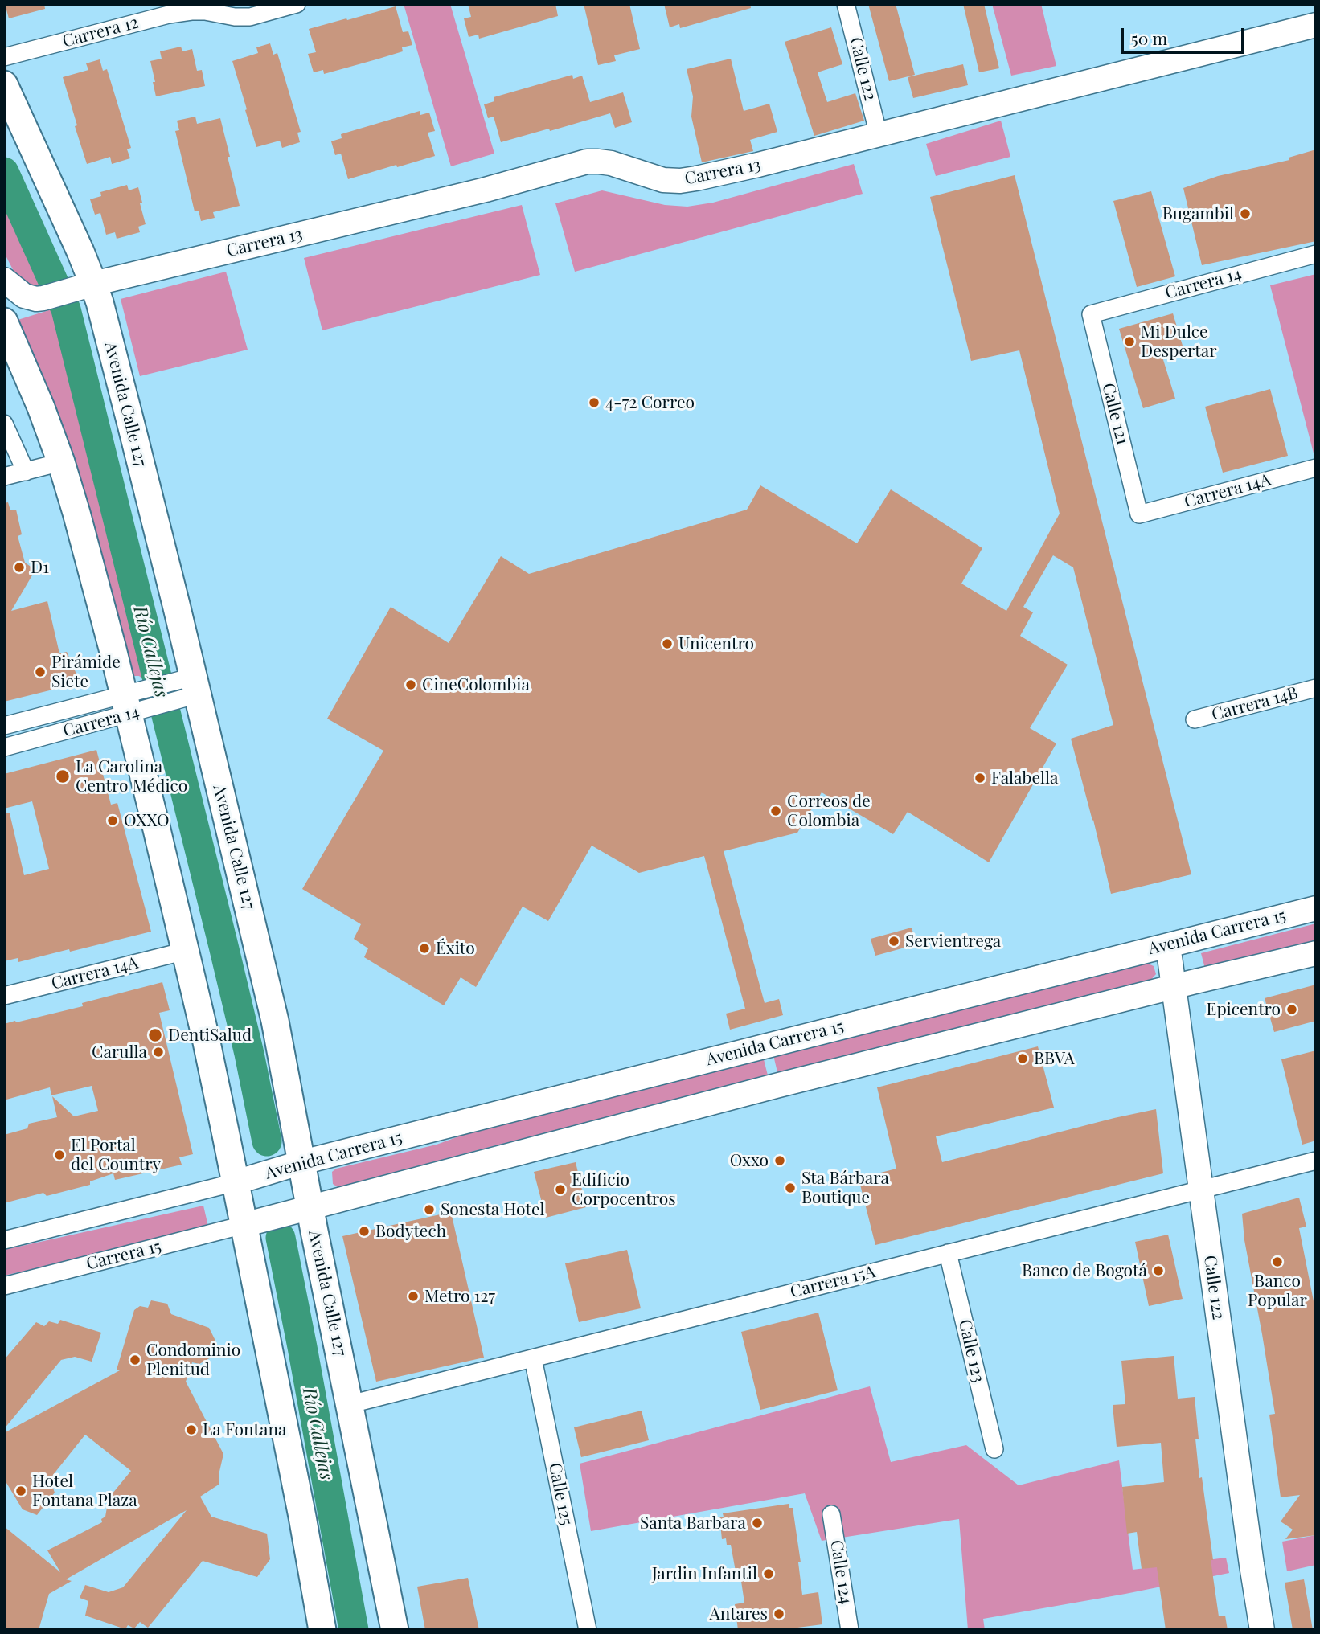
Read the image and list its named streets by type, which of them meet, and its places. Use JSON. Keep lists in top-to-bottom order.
{
  "streets": {
    "main road": [
      "Calle 122",
      "Carrera 13",
      "Avenida Calle 127",
      "Avenida Carrera 15"
    ],
    "street": [
      "Carrera 12",
      "Carrera 14",
      "Calle 121",
      "Carrera 14A",
      "Carrera 14B",
      "Carrera 15",
      "Carrera 15A",
      "Calle 123",
      "Calle 125",
      "Calle 124"
    ]
  },
  "crossings": [
    ["Calle 122", "Carrera 13"],
    ["Calle 122", "Avenida Carrera 15"],
    ["Calle 122", "Carrera 15A"],
    ["Carrera 13", "Avenida Calle 127"],
    ["Carrera 14", "Avenida Calle 127"],
    ["Carrera 14", "Calle 121"],
    ["Avenida Calle 127", "Avenida Carrera 15"],
    ["Avenida Calle 127", "Carrera 15A"],
    ["Calle 121", "Carrera 14A"],
    ["Carrera 15A", "Calle 123"],
    ["Carrera 15A", "Calle 125"]
  ],
  "water": ["Río Callejas"],
  "places": [
    "Bugambil",
    "Mi Dulce Despertar",
    "4-72 Correo",
    "D1",
    "Unicentro",
    "Pirámide Siete",
    "CineColombia",
    "La Carolina Centro Médico",
    "Falabella",
    "Correos de Colombia",
    "OXXO",
    "Servientrega",
    "Éxito",
    "Epicentro",
    "DentiSalud",
    "Carulla",
    "BBVA",
    "El Portal del Country",
    "Oxxo",
    "Sta Bárbara Boutique",
    "Edificio Corpocentros",
    "Sonesta Hotel",
    "Bodytech",
    "Banco Popular",
    "Banco de Bogotá",
    "Metro 127",
    "Condominio Plenitud",
    "La Fontana",
    "Hotel Fontana Plaza",
    "Santa Barbara",
    "Jardin Infantil",
    "Antares"
  ],
  "scale_bar": "50 m"
}
